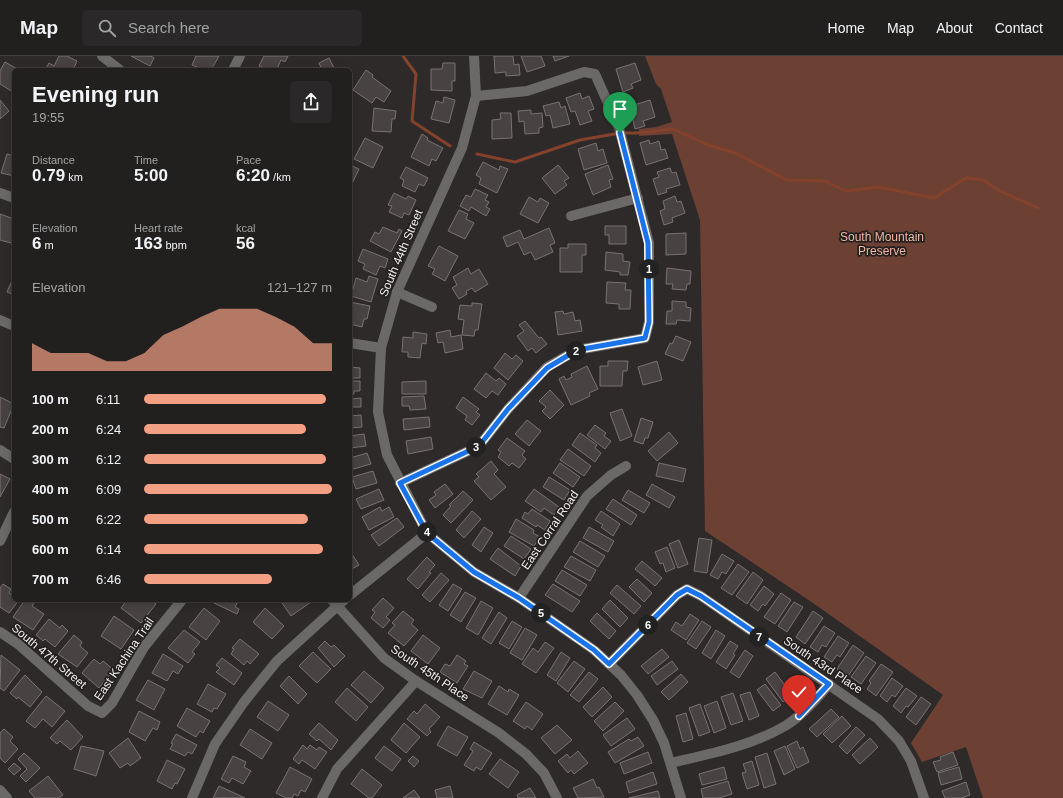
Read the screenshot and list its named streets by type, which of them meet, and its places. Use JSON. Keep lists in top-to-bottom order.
{
  "streets": {
    "street": [
      "South 44th Street",
      "East Corral Road",
      "South 47th Street",
      "East Kachina Trail",
      "South 43rd Place",
      "South 45th Place"
    ]
  },
  "crossings": [
    ["South 44th Street", "East Corral Road"],
    ["South 44th Street", "South 43rd Place"],
    ["South 47th Street", "East Kachina Trail"]
  ],
  "parks": ["South Mountain Preserve"],
  "page": {
    "header": "Map",
    "search": "Search here",
    "nav": [
      "Home",
      "Map",
      "About",
      "Contact"
    ],
    "heading": ["Evening run", "19:55"],
    "stats": [
      ["Distance", "0.79 km"],
      ["Time", "5:00"],
      ["Pace", "6:20 /km"],
      ["Elevation", "6 m"],
      ["Heart rate", "163 bpm"],
      ["kcal", "56"]
    ],
    "pins": [
      "1",
      "2",
      "3",
      "4",
      "5",
      "6",
      "7"
    ],
    "chart": ["Elevation", "121–127 m"],
    "list": [
      {
        "name": "100 m",
        "note": "6:11"
      },
      {
        "name": "200 m",
        "note": "6:24"
      },
      {
        "name": "300 m",
        "note": "6:12"
      },
      {
        "name": "400 m",
        "note": "6:09"
      },
      {
        "name": "500 m",
        "note": "6:22"
      },
      {
        "name": "600 m",
        "note": "6:14"
      },
      {
        "name": "700 m",
        "note": "6:46"
      }
    ]
  }
}
